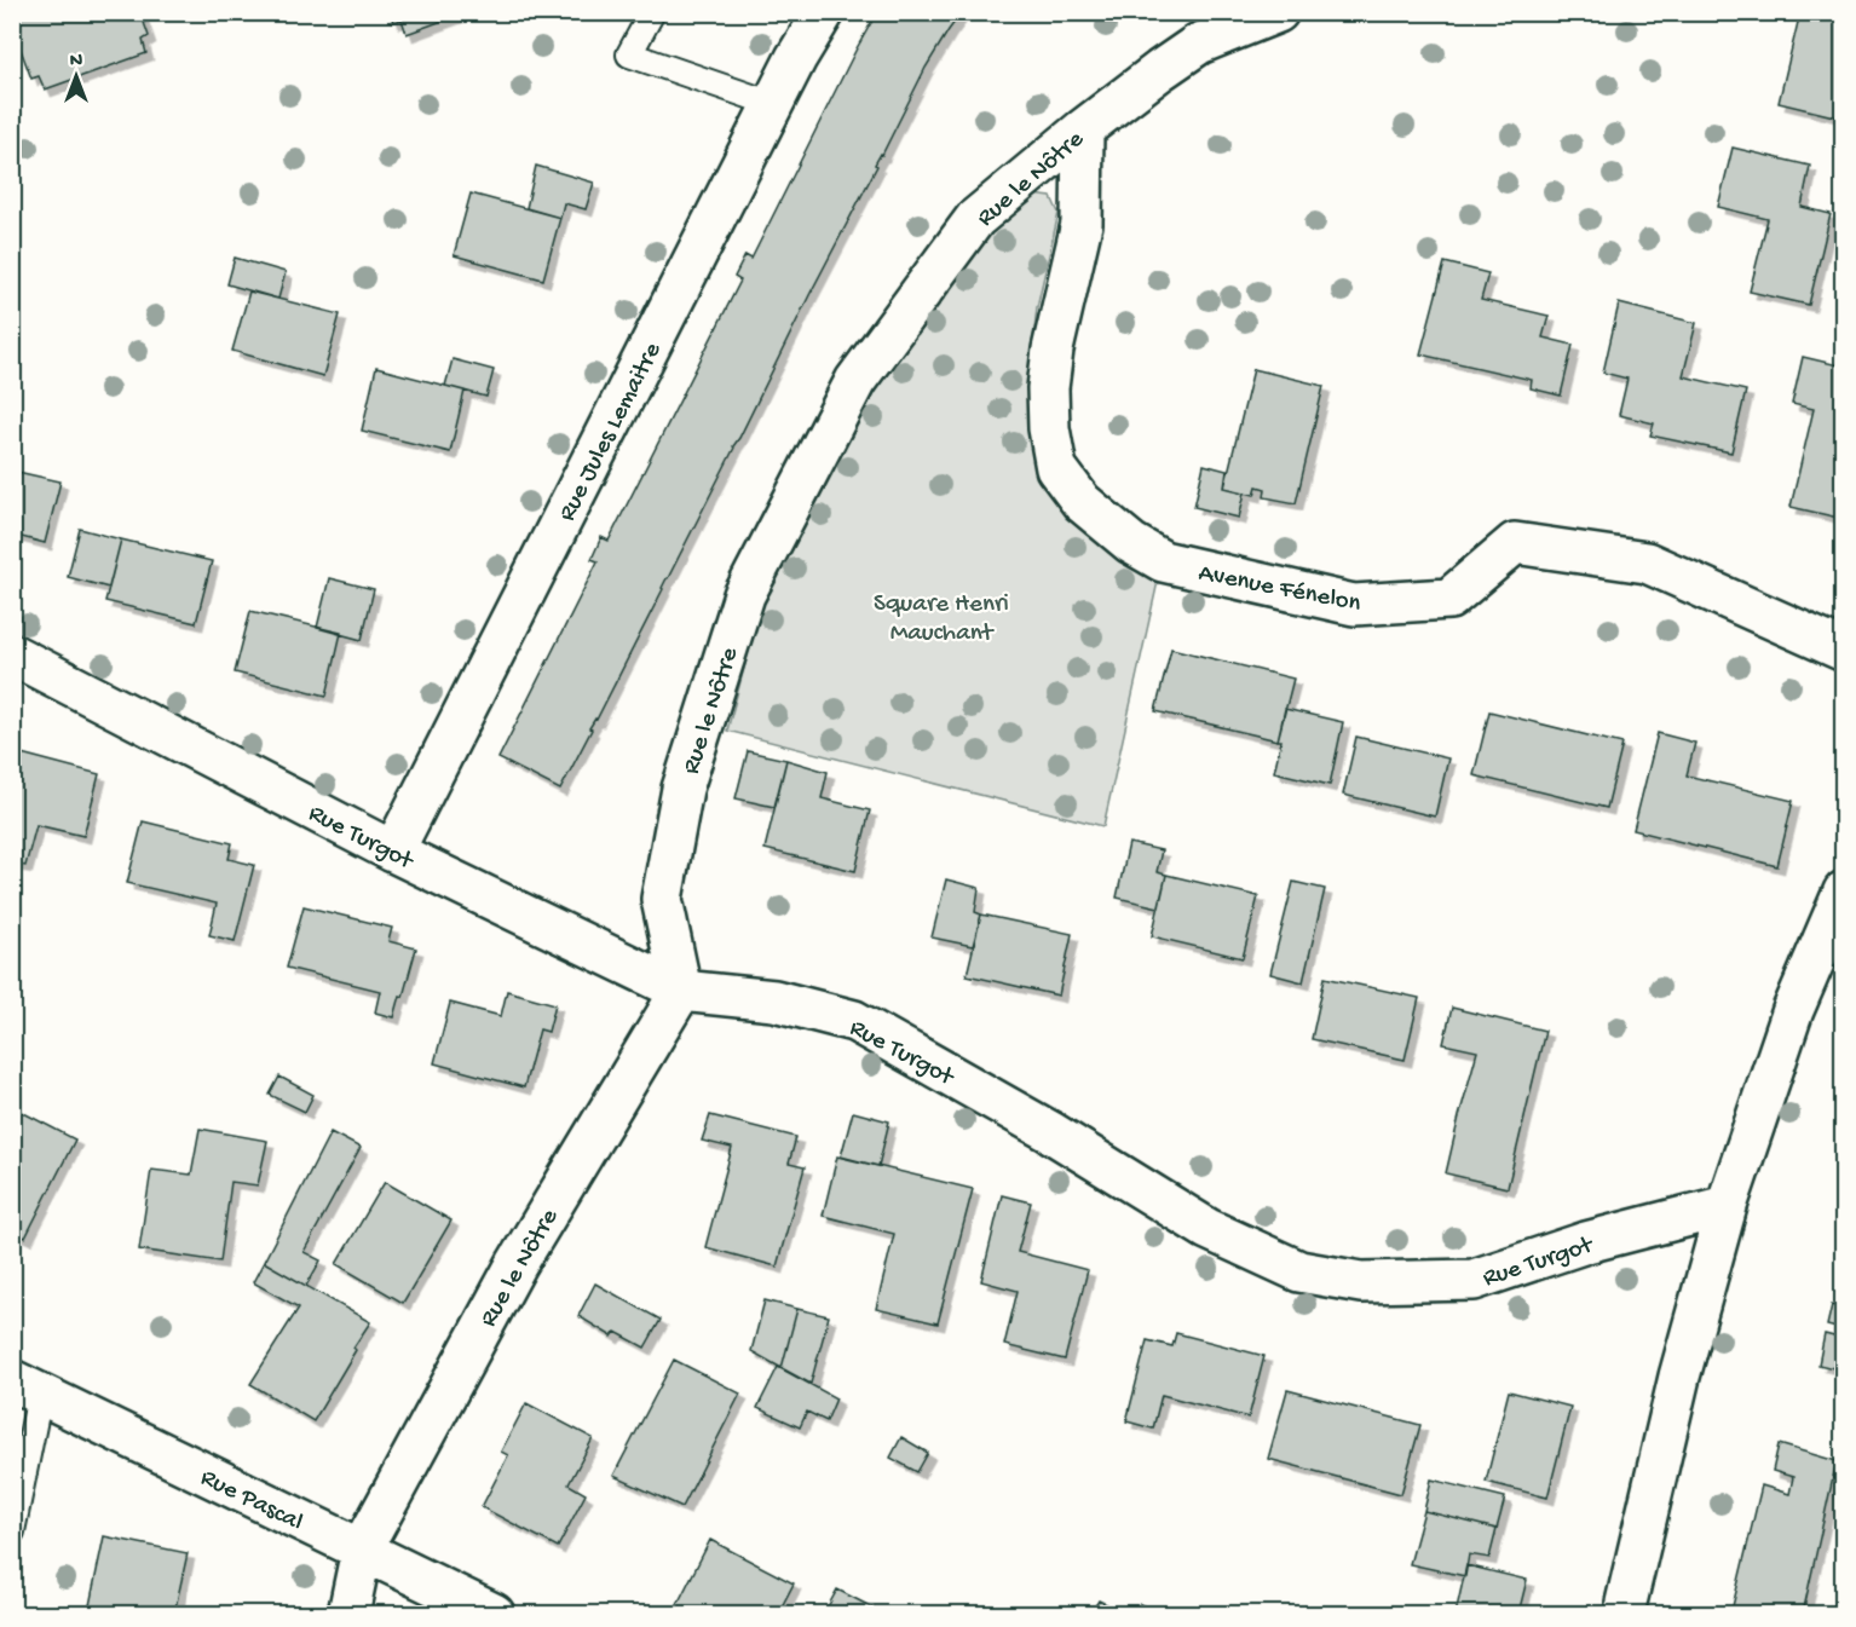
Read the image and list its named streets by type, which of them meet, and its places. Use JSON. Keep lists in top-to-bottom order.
{
  "streets": {
    "street": [
      "Rue le Nôtre",
      "Rue Jules Lemaitre",
      "Avenue Fénelon",
      "Rue Turgot",
      "Rue Pascal"
    ]
  },
  "crossings": [
    ["Rue le Nôtre", "Avenue Fénelon"],
    ["Rue le Nôtre", "Rue Turgot"],
    ["Rue le Nôtre", "Rue Pascal"],
    ["Rue Jules Lemaitre", "Rue Turgot"]
  ],
  "parks": ["Square Henri Mauchant"],
  "north": "top"
}
